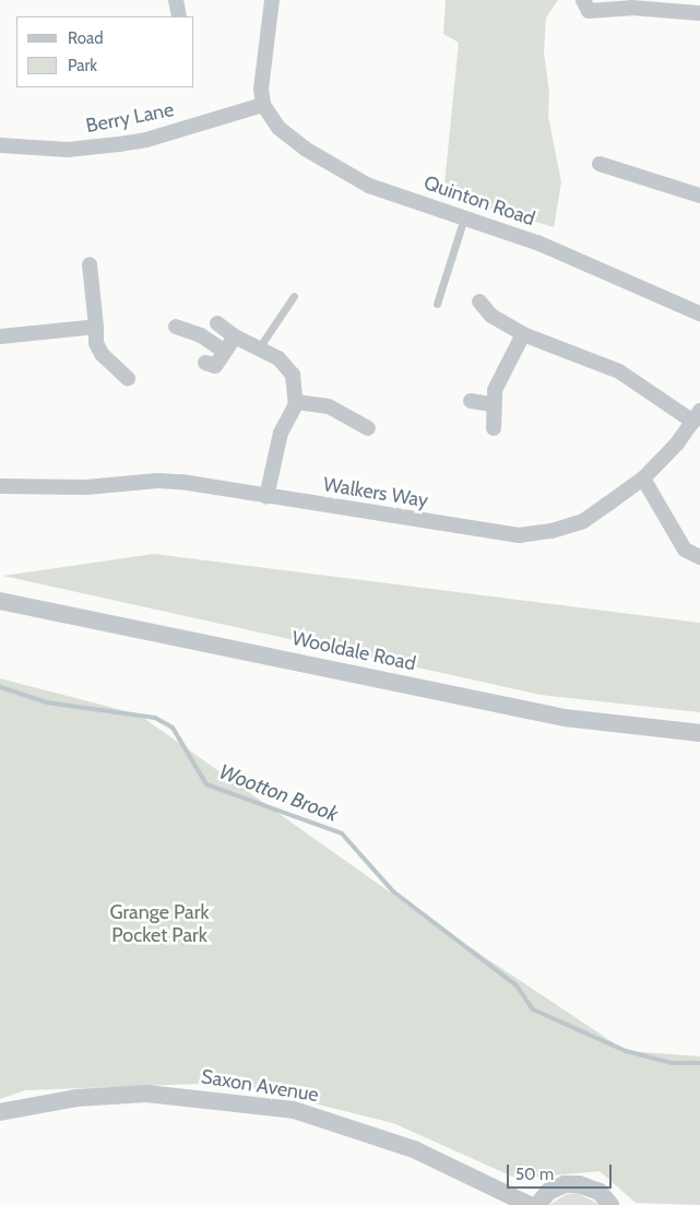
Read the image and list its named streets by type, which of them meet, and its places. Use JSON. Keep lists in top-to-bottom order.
{
  "streets": {
    "street": [
      "Berry Lane",
      "Quinton Road",
      "Walkers Way",
      "Wooldale Road",
      "Saxon Avenue"
    ]
  },
  "crossings": [
    ["Berry Lane", "Quinton Road"]
  ],
  "water": ["Wootton Brook"],
  "parks": ["Grange Park Pocket Park"],
  "legend": ["Road", "Park"],
  "scale_bar": "50 m"
}
